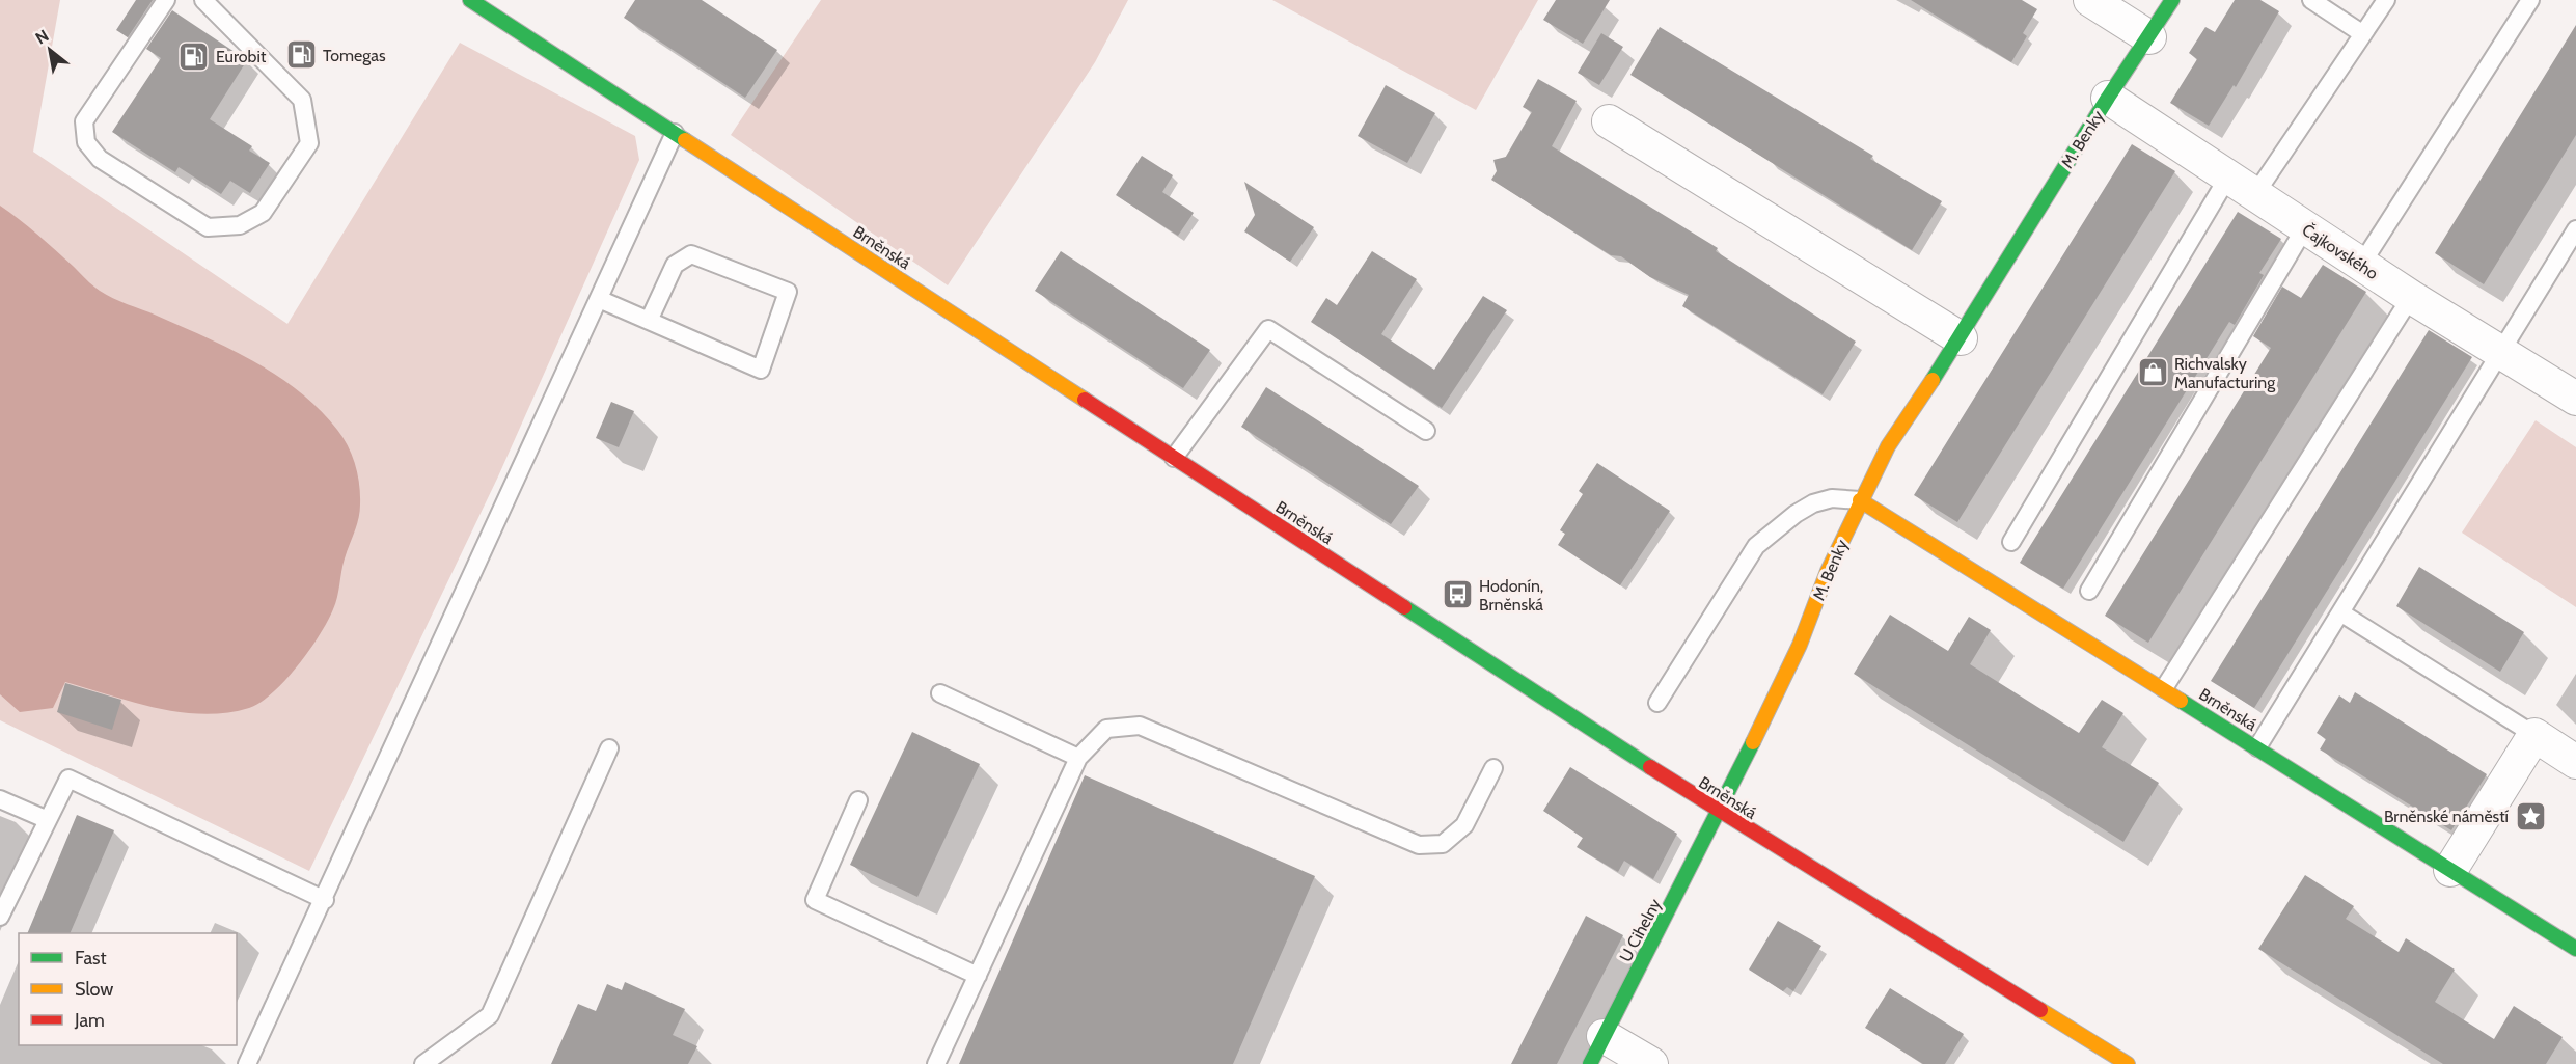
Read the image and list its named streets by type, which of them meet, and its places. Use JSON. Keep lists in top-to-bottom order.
{
  "streets": {
    "street": [
      "M. Benky",
      "Brněnská",
      "Čajkovského",
      "U Cihelny"
    ]
  },
  "crossings": [
    ["M. Benky", "Brněnská"],
    ["M. Benky", "Čajkovského"],
    ["M. Benky", "U Cihelny"],
    ["Brněnská", "U Cihelny"]
  ],
  "places": {
    "fuel station": ["Tomegas", "Eurobit"],
    "shop": ["Richvalsky Manufacturing"],
    "bus stop": ["Hodonín, Brněnská"],
    "place": ["Brněnské náměstí"]
  },
  "legend": ["Fast", "Slow", "Jam"],
  "north": "top left"
}
